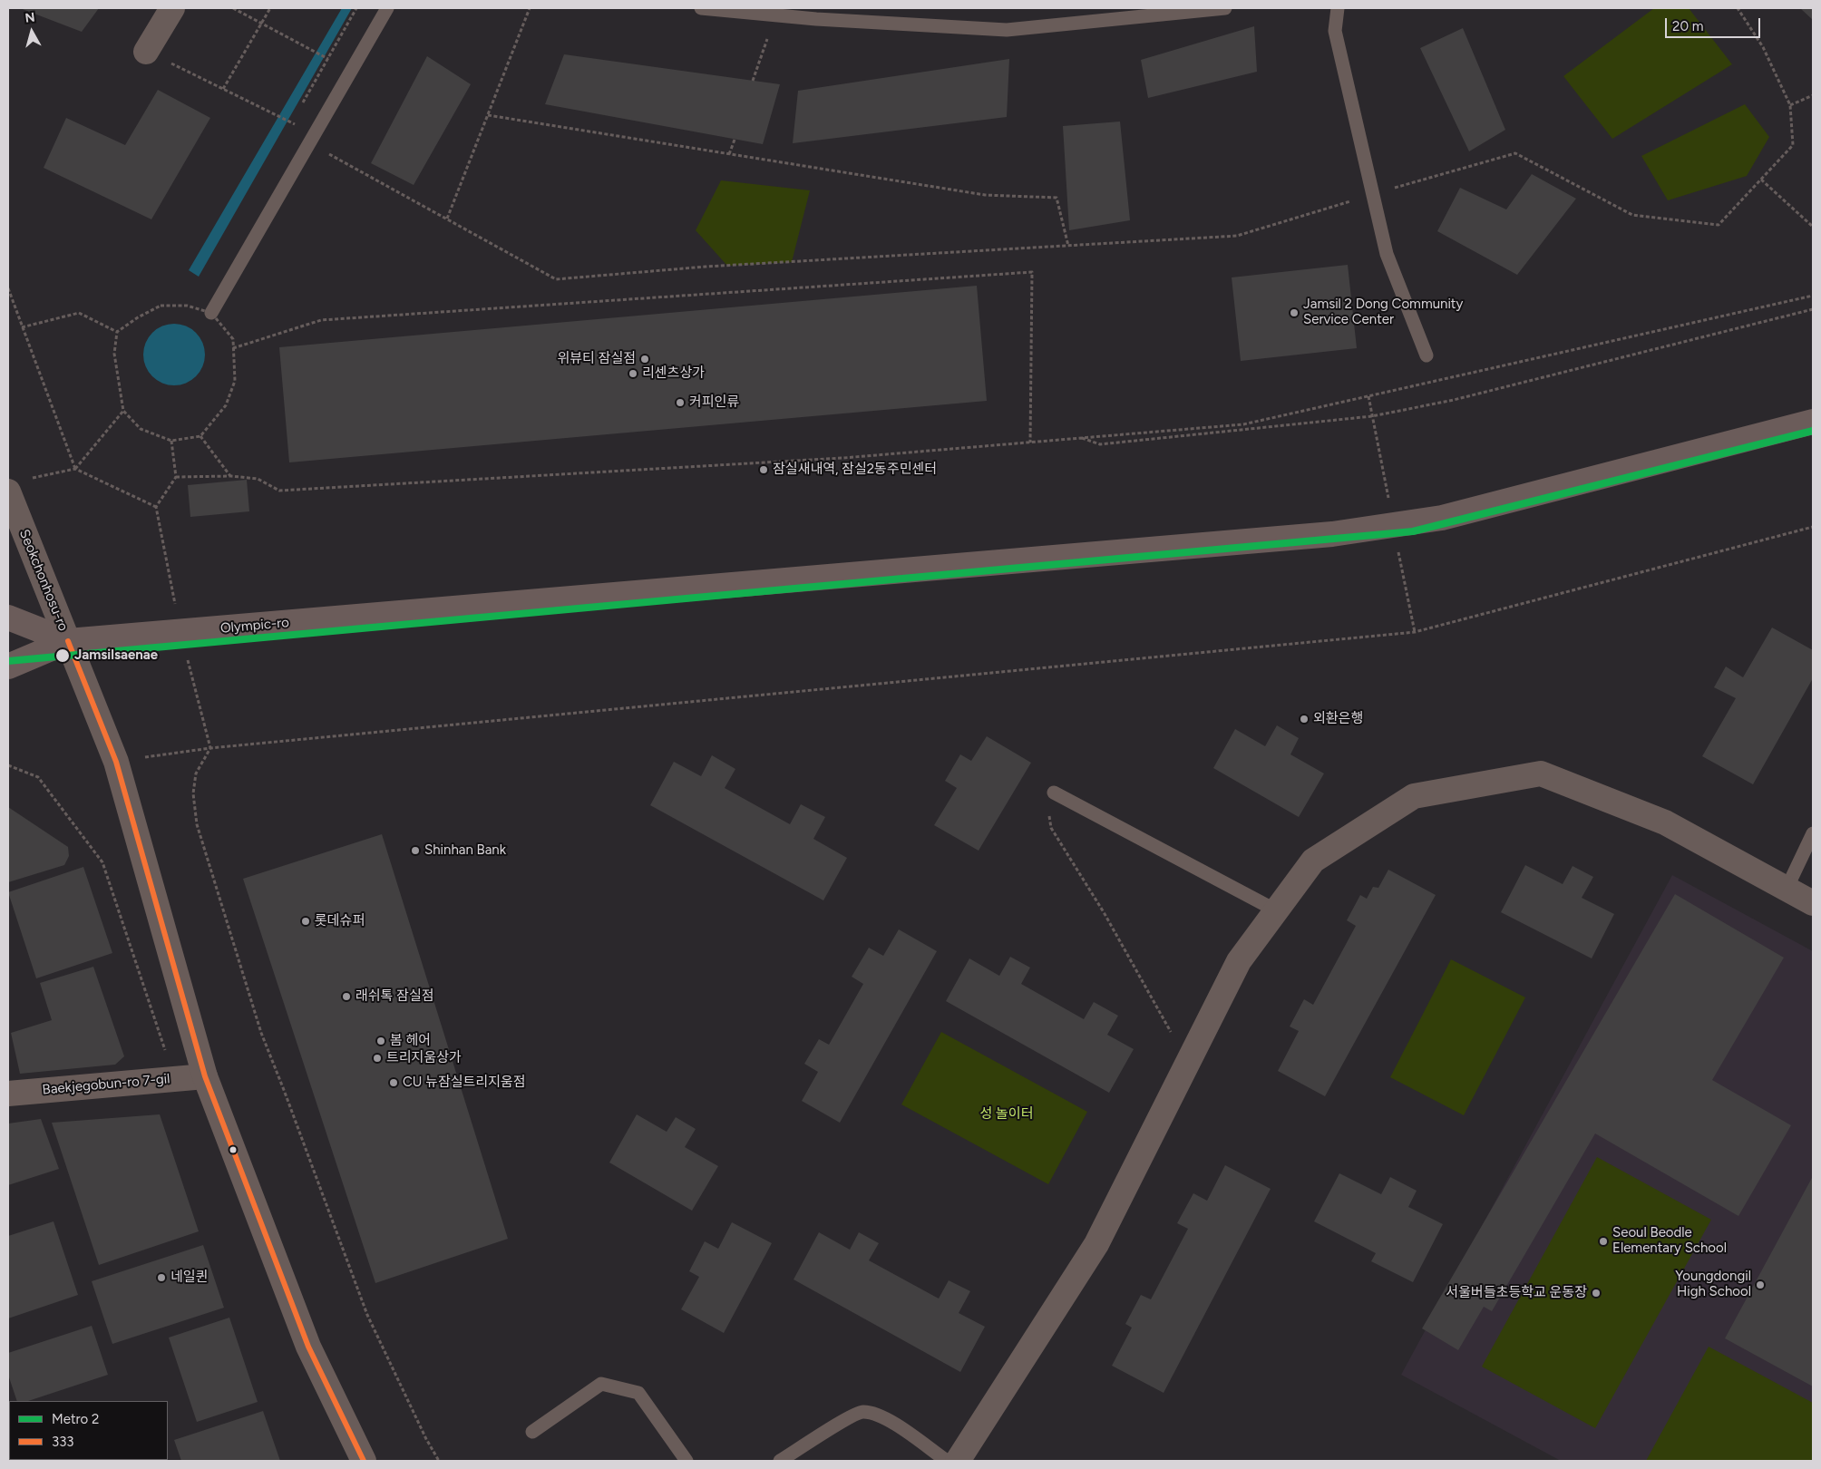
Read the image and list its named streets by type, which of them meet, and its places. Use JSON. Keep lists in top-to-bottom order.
{
  "streets": {
    "main road": ["Olympic-ro"],
    "street": ["Seokchonhosu-ro", "Baekjegobun-ro 7-gil"]
  },
  "crossings": [
    ["Seokchonhosu-ro", "Olympic-ro"],
    ["Seokchonhosu-ro", "Baekjegobun-ro 7-gil"]
  ],
  "parks": ["성 놀이터"],
  "places": [
    "Jamsil 2 Dong Community Service Center",
    "위뷰티 잠실점",
    "리센츠상가",
    "커피인류",
    "잠실새내역, 잠실2동주민센터",
    "Jamsilsaenae",
    "외환은행",
    "Shinhan Bank",
    "롯데슈퍼",
    "래쉬톡 잠실점",
    "봄 헤어",
    "트리지움상가",
    "CU 뉴잠실트리지움점",
    "Seoul Beodle Elementary School",
    "네일퀸",
    "Youngdongil High School",
    "서울버들초등학교 운동장"
  ],
  "lines": ["metro line 2", "transit line 333"],
  "legend": ["Metro 2", "333"],
  "scale_bar": "20 m",
  "north": "top"
}
